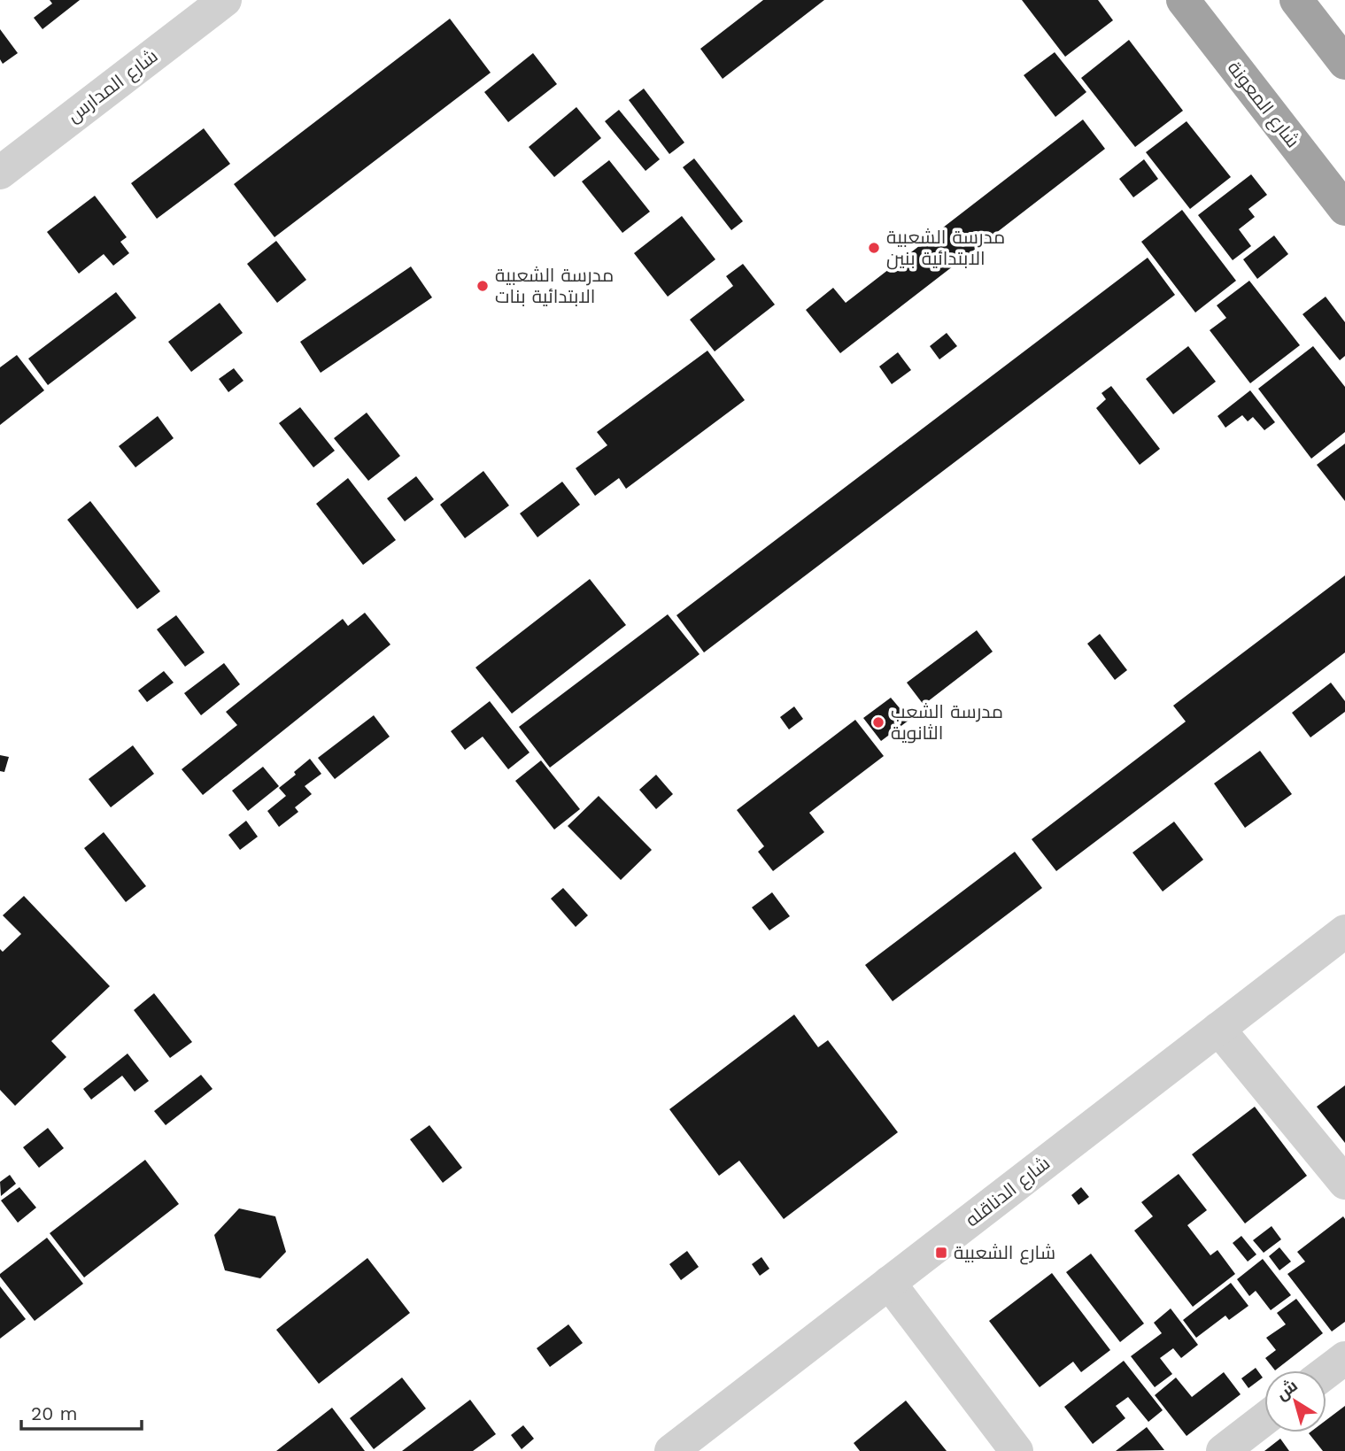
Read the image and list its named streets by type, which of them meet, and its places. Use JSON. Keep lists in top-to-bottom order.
{
  "streets": {
    "highway": ["شارع المعونة"],
    "street": ["شارع المدارس", "شارع الدناقله"]
  },
  "places": {
    "other": ["مدرسة الشعبية الابتدائية بنين", "مدرسة الشعبية الابتدائية بنات", "مدرسة الشعب الثانوية"],
    "transit": ["شارع الشعبية"]
  },
  "scale_bar": "20 m",
  "north": "top left"
}
